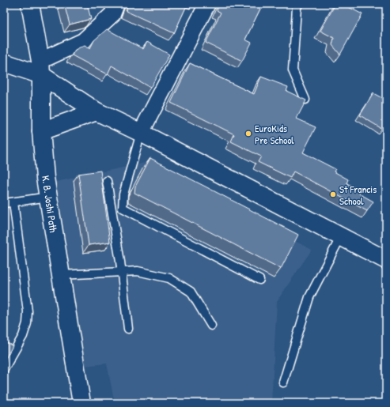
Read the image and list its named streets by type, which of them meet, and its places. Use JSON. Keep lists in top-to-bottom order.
{
  "streets": {
    "main road": ["K. B. Joshi Path"]
  },
  "places": ["EuroKids Pre School", "St Francis School"]
}
